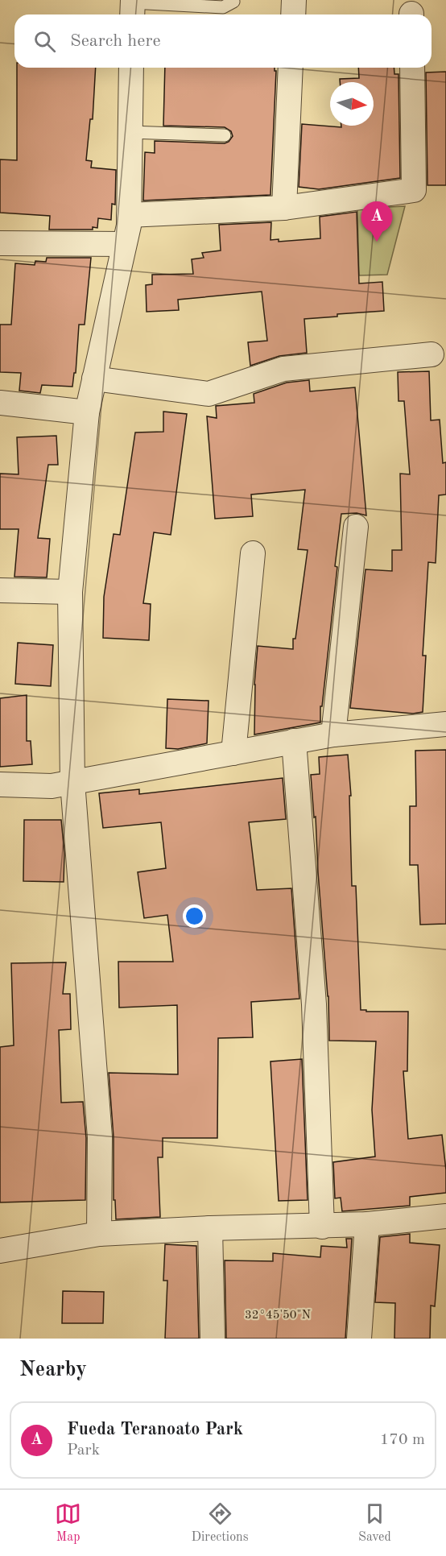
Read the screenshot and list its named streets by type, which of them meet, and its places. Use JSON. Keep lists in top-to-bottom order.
{
  "north": "right",
  "page": {
    "search": "Search here",
    "pins": "A",
    "heading": "Nearby",
    "list": [
      {
        "mark": "A",
        "name": "Fueda Teranoato Park",
        "note": "Park",
        "value": "170 m"
      }
    ],
    "nav": ["Map", "Directions", "Saved"]
  },
  "coordinates": ["32°45'50\"N"]
}
